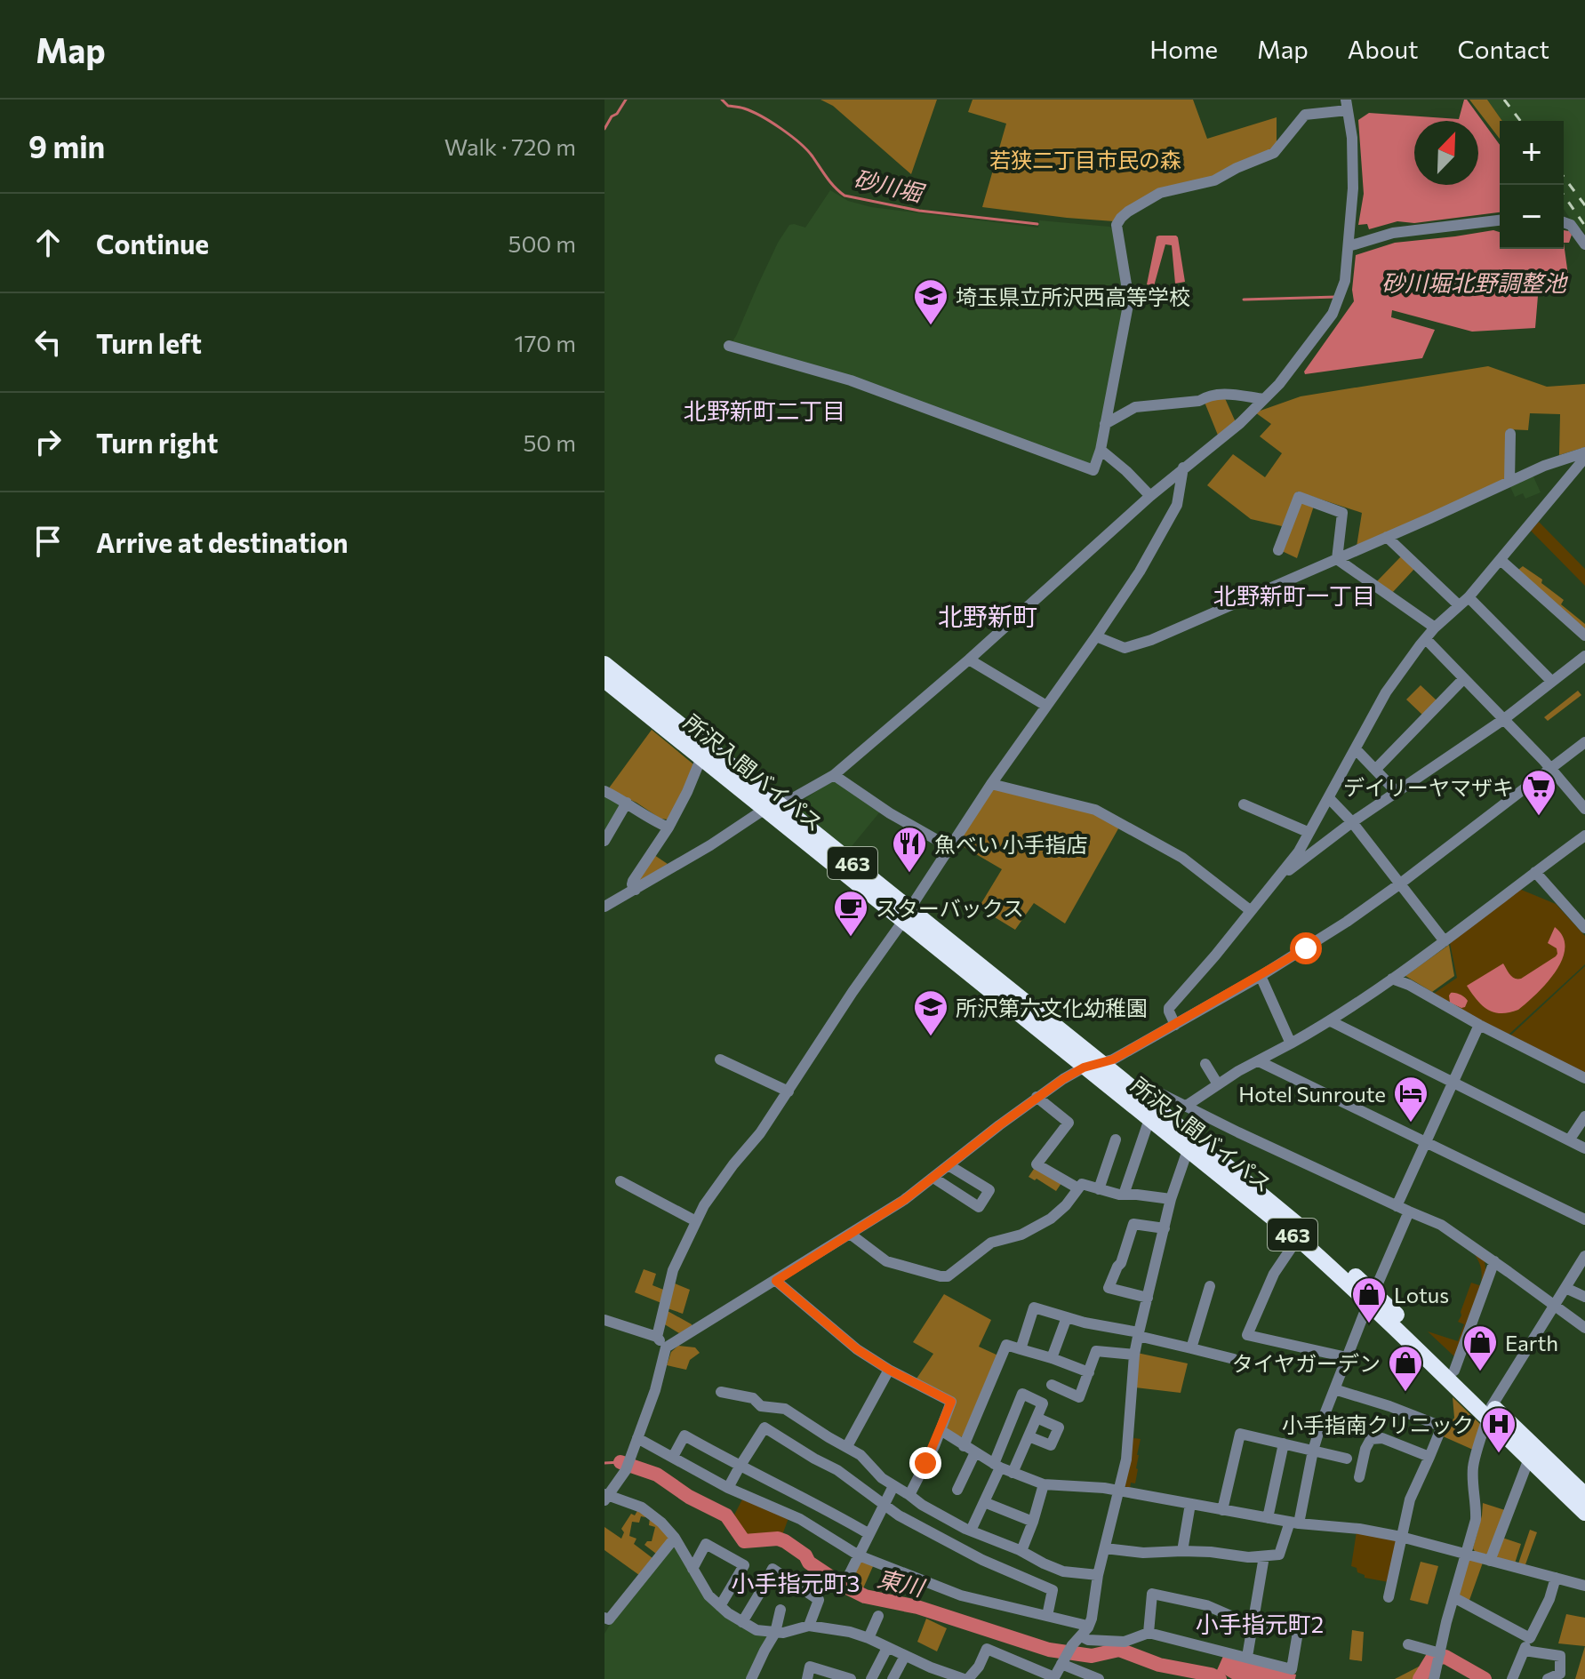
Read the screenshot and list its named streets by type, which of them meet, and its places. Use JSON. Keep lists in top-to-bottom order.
{
  "streets": {
    "highway": ["所沢入間バイパス", "463"]
  },
  "districts": [
    "北野新町二丁目",
    "北野新町一丁目",
    "北野新町",
    "小手指元町3",
    "小手指元町2"
  ],
  "water": ["砂川堀", "砂川堀北野調整池", "東川"],
  "parks": ["若狭二丁目市民の森"],
  "places": {
    "school or university": ["埼玉県立所沢西高等学校", "所沢第六文化幼稚園"],
    "supermarket": ["デイリーヤマザキ"],
    "restaurant": ["魚べい 小手指店"],
    "cafe": ["スターバックス"],
    "hotel": ["Hotel Sunroute"],
    "shop": ["Lotus", "Earth", "タイヤガーデン"],
    "hospital": ["小手指南クリニック"]
  },
  "north": "top right",
  "page": {
    "header": "Map",
    "nav": [
      "Home",
      "Map",
      "About",
      "Contact"
    ],
    "heading": ["9 min", "Walk · 720 m"],
    "map_buttons": ["+", "−"],
    "list": [
      ["Continue", "500 m"],
      ["Turn left", "170 m"],
      ["Turn right", "50 m"],
      "Arrive at destination"
    ]
  }
}
